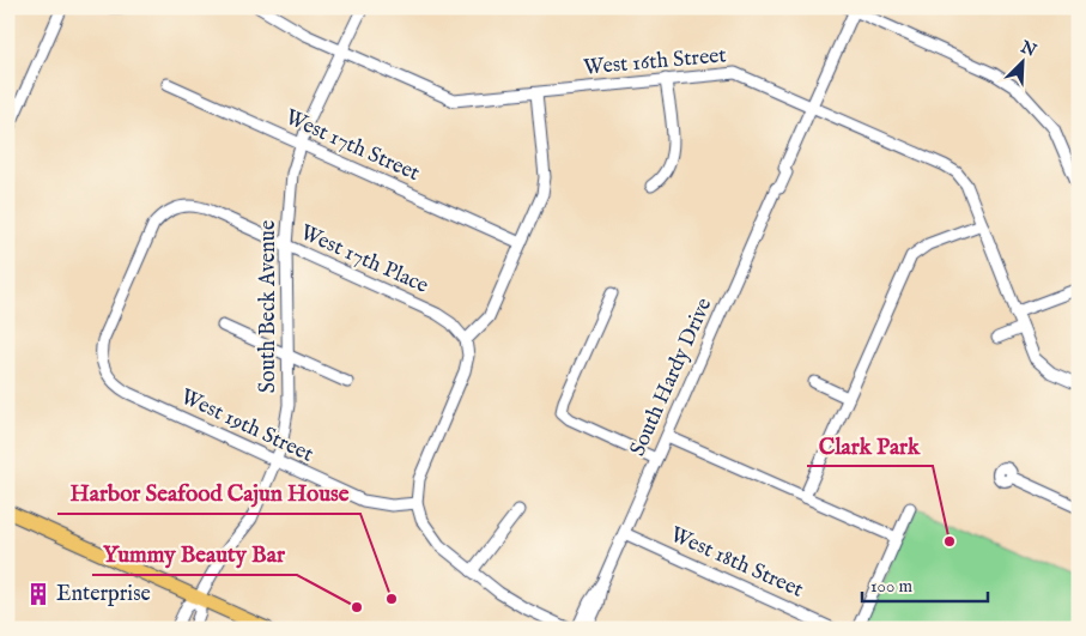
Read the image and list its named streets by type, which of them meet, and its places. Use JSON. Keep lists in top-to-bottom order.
{
  "streets": {
    "street": [
      "West 16th Street",
      "West 17th Street",
      "West 17th Place",
      "South Beck Avenue",
      "South Hardy Drive",
      "West 19th Street",
      "West 18th Street"
    ]
  },
  "crossings": [
    ["West 16th Street", "South Beck Avenue"],
    ["West 16th Street", "South Hardy Drive"],
    ["West 17th Street", "South Beck Avenue"],
    ["West 17th Place", "South Beck Avenue"],
    ["West 17th Place", "West 19th Street"],
    ["South Beck Avenue", "West 19th Street"],
    ["South Hardy Drive", "West 18th Street"]
  ],
  "places": {
    "other": ["Clark Park", "Harbor Seafood Cajun House", "Yummy Beauty Bar"],
    "building": ["Enterprise"]
  },
  "scale_bar": "100 m",
  "north": "top right"
}
